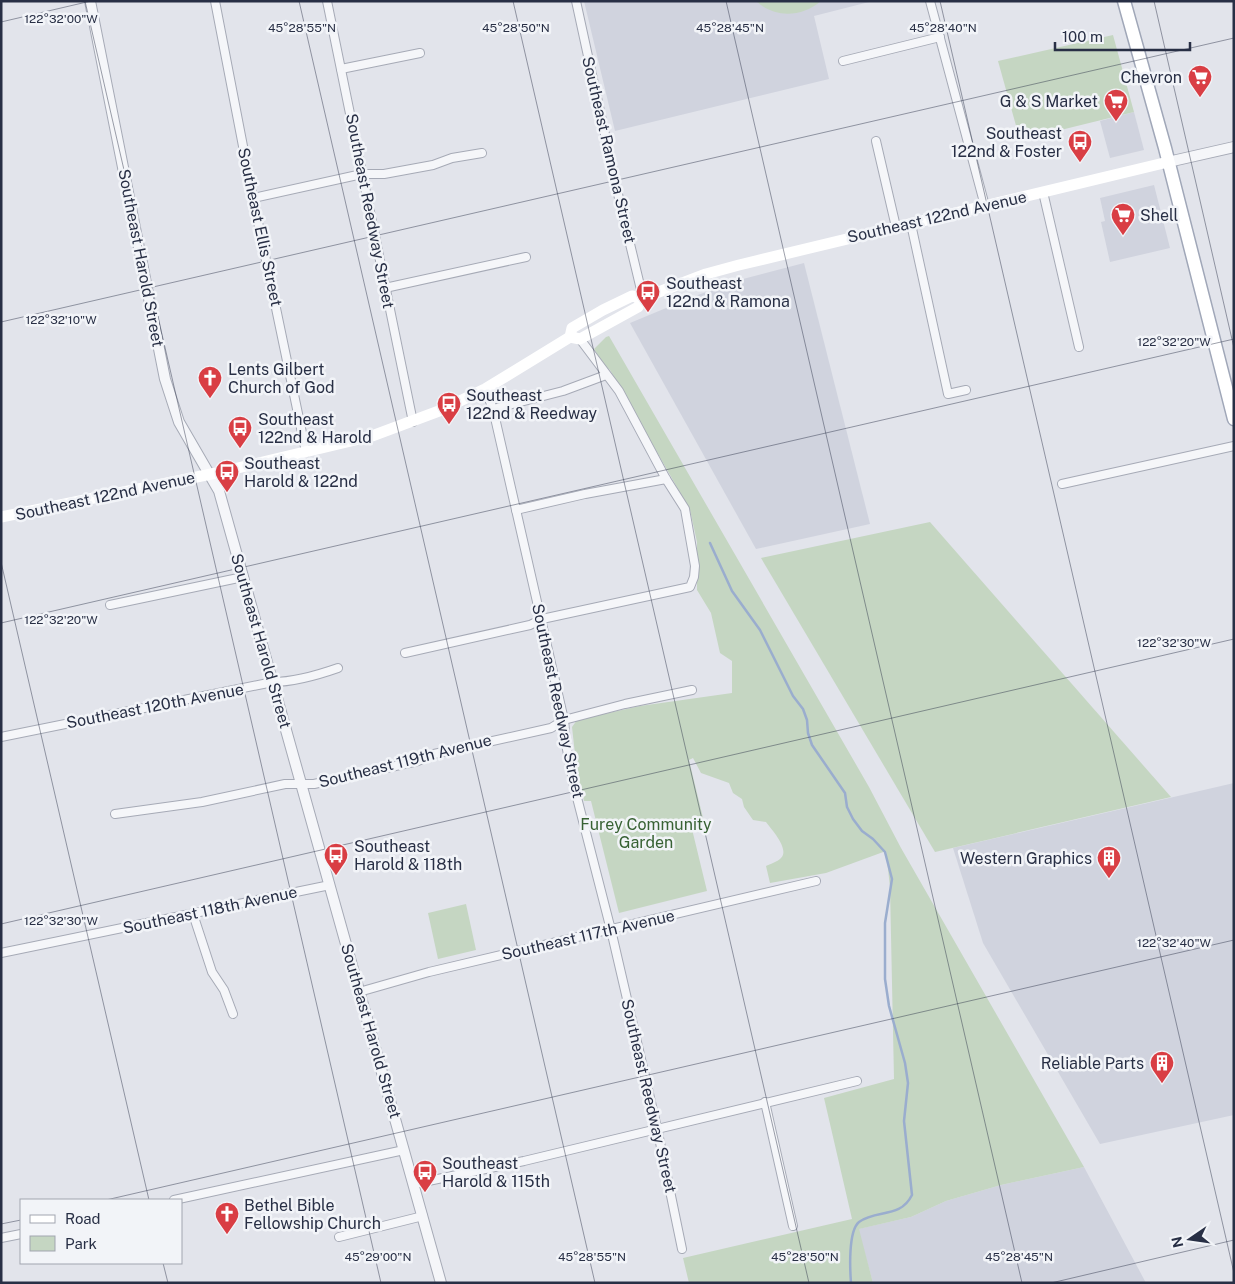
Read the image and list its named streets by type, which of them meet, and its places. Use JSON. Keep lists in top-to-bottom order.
{
  "streets": {
    "main road": ["Southeast 122nd Avenue"],
    "street": [
      "Southeast Ramona Street",
      "Southeast Reedway Street",
      "Southeast Ellis Street",
      "Southeast Harold Street",
      "Southeast 120th Avenue",
      "Southeast 119th Avenue",
      "Southeast 118th Avenue",
      "Southeast 117th Avenue"
    ]
  },
  "crossings": [
    ["Southeast Ramona Street", "Southeast 122nd Avenue"],
    ["Southeast Reedway Street", "Southeast 122nd Avenue"],
    ["Southeast Reedway Street", "Southeast 119th Avenue"],
    ["Southeast Reedway Street", "Southeast 117th Avenue"],
    ["Southeast 122nd Avenue", "Southeast Ellis Street"],
    ["Southeast 122nd Avenue", "Southeast Harold Street"],
    ["Southeast Harold Street", "Southeast 120th Avenue"],
    ["Southeast Harold Street", "Southeast 119th Avenue"],
    ["Southeast Harold Street", "Southeast 118th Avenue"],
    ["Southeast Harold Street", "Southeast 117th Avenue"]
  ],
  "parks": ["Furey Community Garden"],
  "places": {
    "supermarket": ["Chevron", "G & S Market", "Shell"],
    "bus stop": [
      "Southeast 122nd & Foster",
      "Southeast 122nd & Ramona",
      "Southeast 122nd & Reedway",
      "Southeast 122nd & Harold",
      "Southeast Harold & 122nd",
      "Southeast Harold & 118th",
      "Southeast Harold & 115th"
    ],
    "church": ["Lents Gilbert Church of God", "Bethel Bible Fellowship Church"],
    "building": ["Western Graphics", "Reliable Parts"]
  },
  "legend": ["Road", "Park"],
  "scale_bar": "100 m",
  "north": "left",
  "coordinates": [
    "122°32'00\"W",
    "45°28'55\"N",
    "45°28'50\"N",
    "45°28'45\"N",
    "45°28'40\"N",
    "122°32'10\"W",
    "122°32'20\"W",
    "122°32'30\"W",
    "122°32'40\"W",
    "45°29'00\"N"
  ]
}
